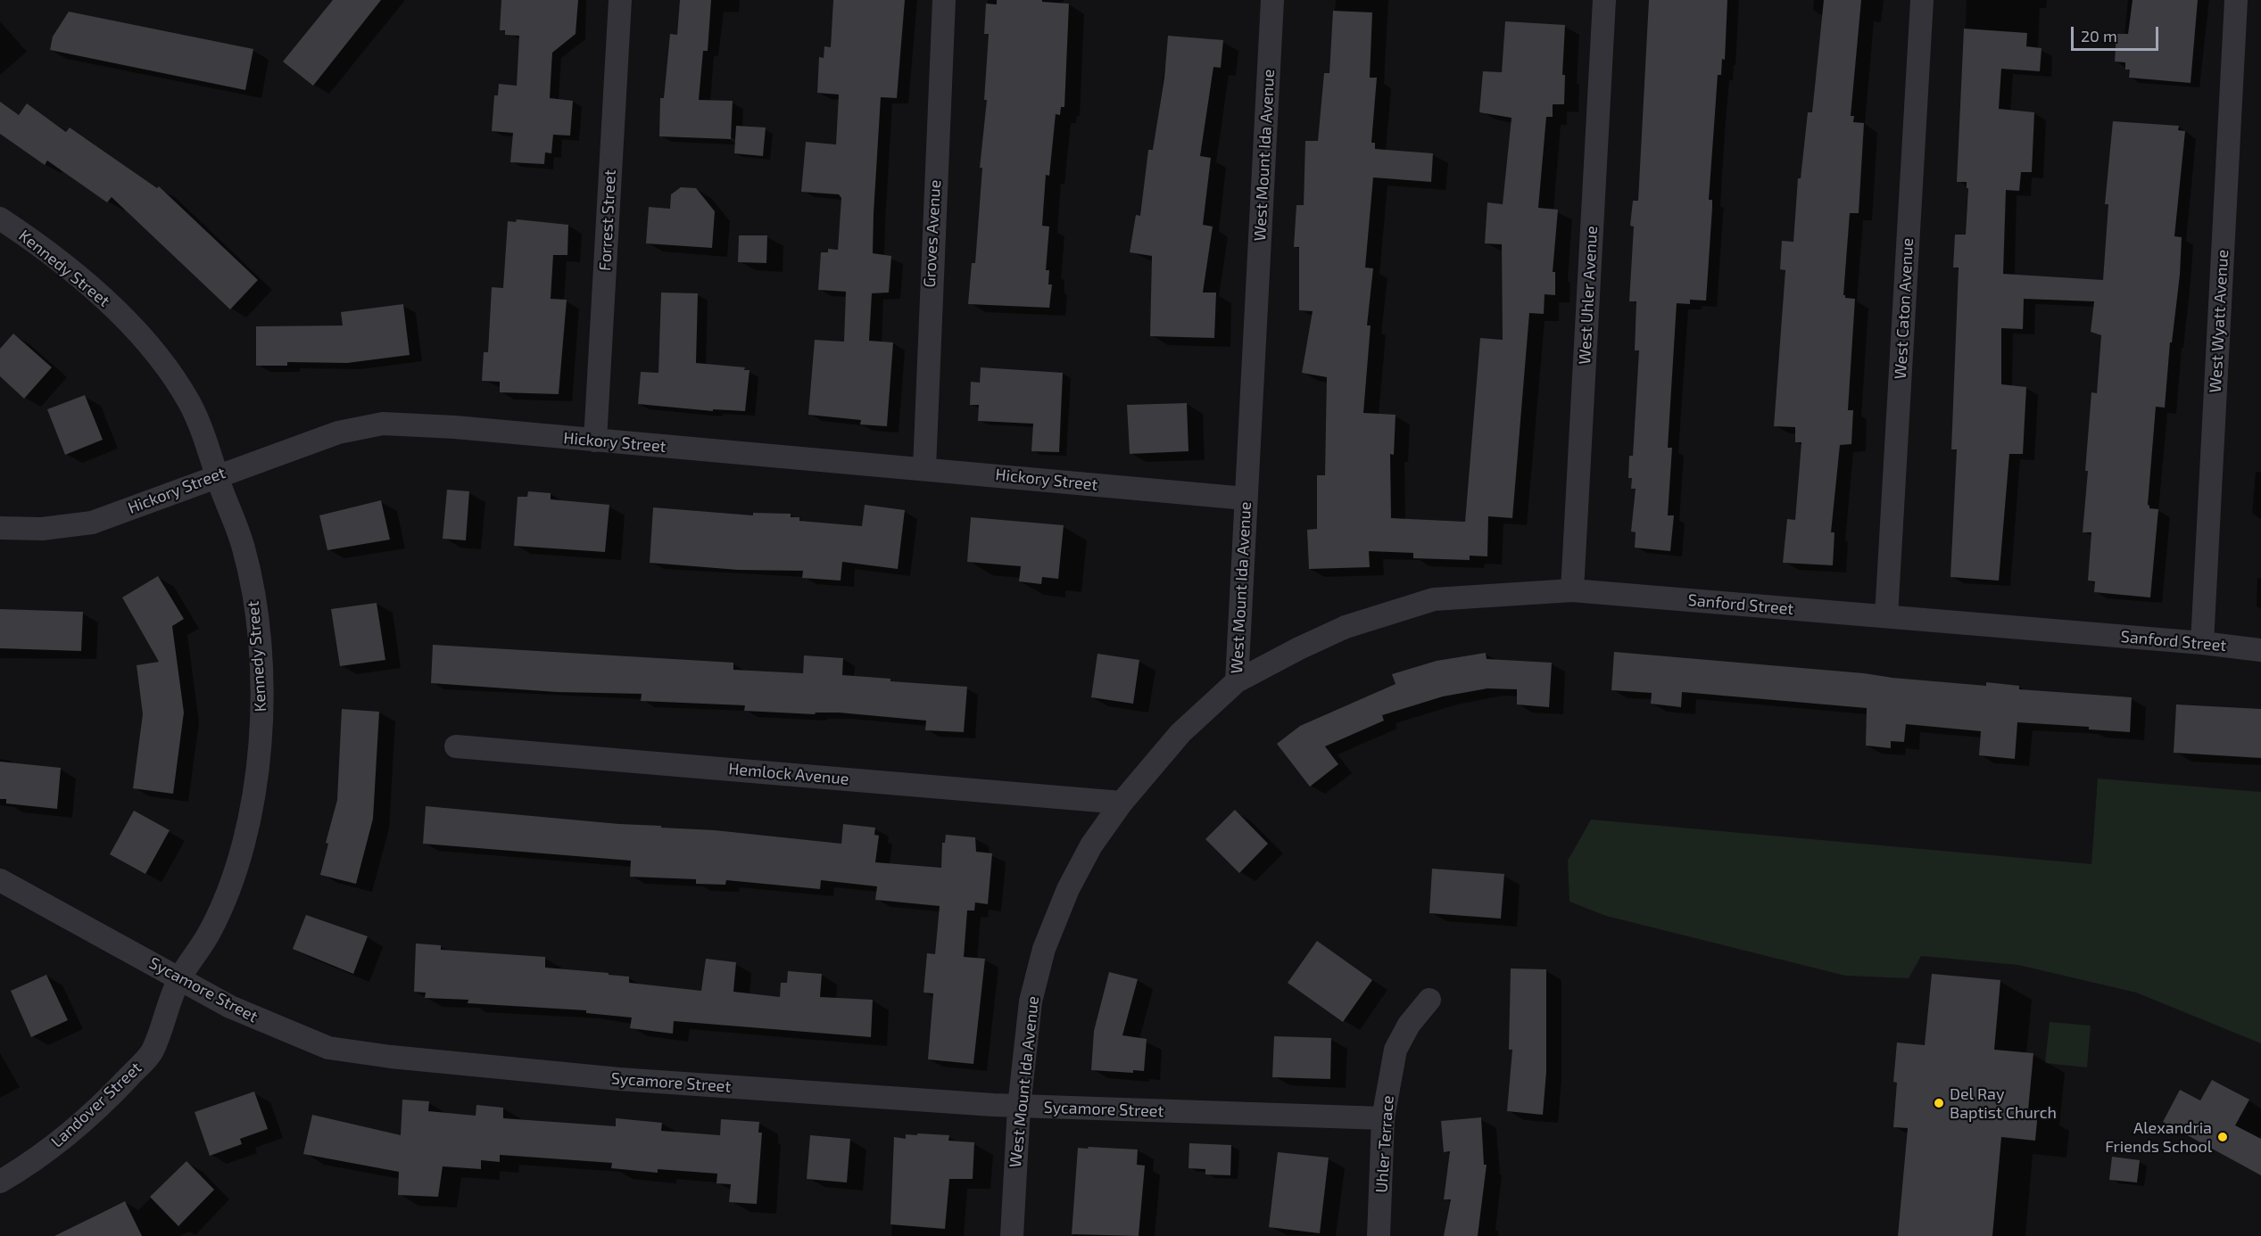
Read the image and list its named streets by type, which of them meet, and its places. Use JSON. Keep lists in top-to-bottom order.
{
  "streets": {
    "street": [
      "West Mount Ida Avenue",
      "Forrest Street",
      "Groves Avenue",
      "Kennedy Street",
      "West Uhler Avenue",
      "West Caton Avenue",
      "West Wyatt Avenue",
      "Hickory Street",
      "Sanford Street",
      "Hemlock Avenue",
      "Sycamore Street",
      "Landover Street",
      "Uhler Terrace"
    ]
  },
  "crossings": [
    ["West Mount Ida Avenue", "Hickory Street"],
    ["West Mount Ida Avenue", "Sanford Street"],
    ["West Mount Ida Avenue", "Hemlock Avenue"],
    ["West Mount Ida Avenue", "Sycamore Street"],
    ["Forrest Street", "Hickory Street"],
    ["Groves Avenue", "Hickory Street"],
    ["Kennedy Street", "Hickory Street"],
    ["Kennedy Street", "Sycamore Street"],
    ["Kennedy Street", "Landover Street"],
    ["West Uhler Avenue", "Sanford Street"],
    ["West Caton Avenue", "Sanford Street"],
    ["West Wyatt Avenue", "Sanford Street"],
    ["Sycamore Street", "Landover Street"],
    ["Sycamore Street", "Uhler Terrace"]
  ],
  "places": ["Del Ray Baptist Church", "Alexandria Friends School"],
  "scale_bar": "20 m"
}
